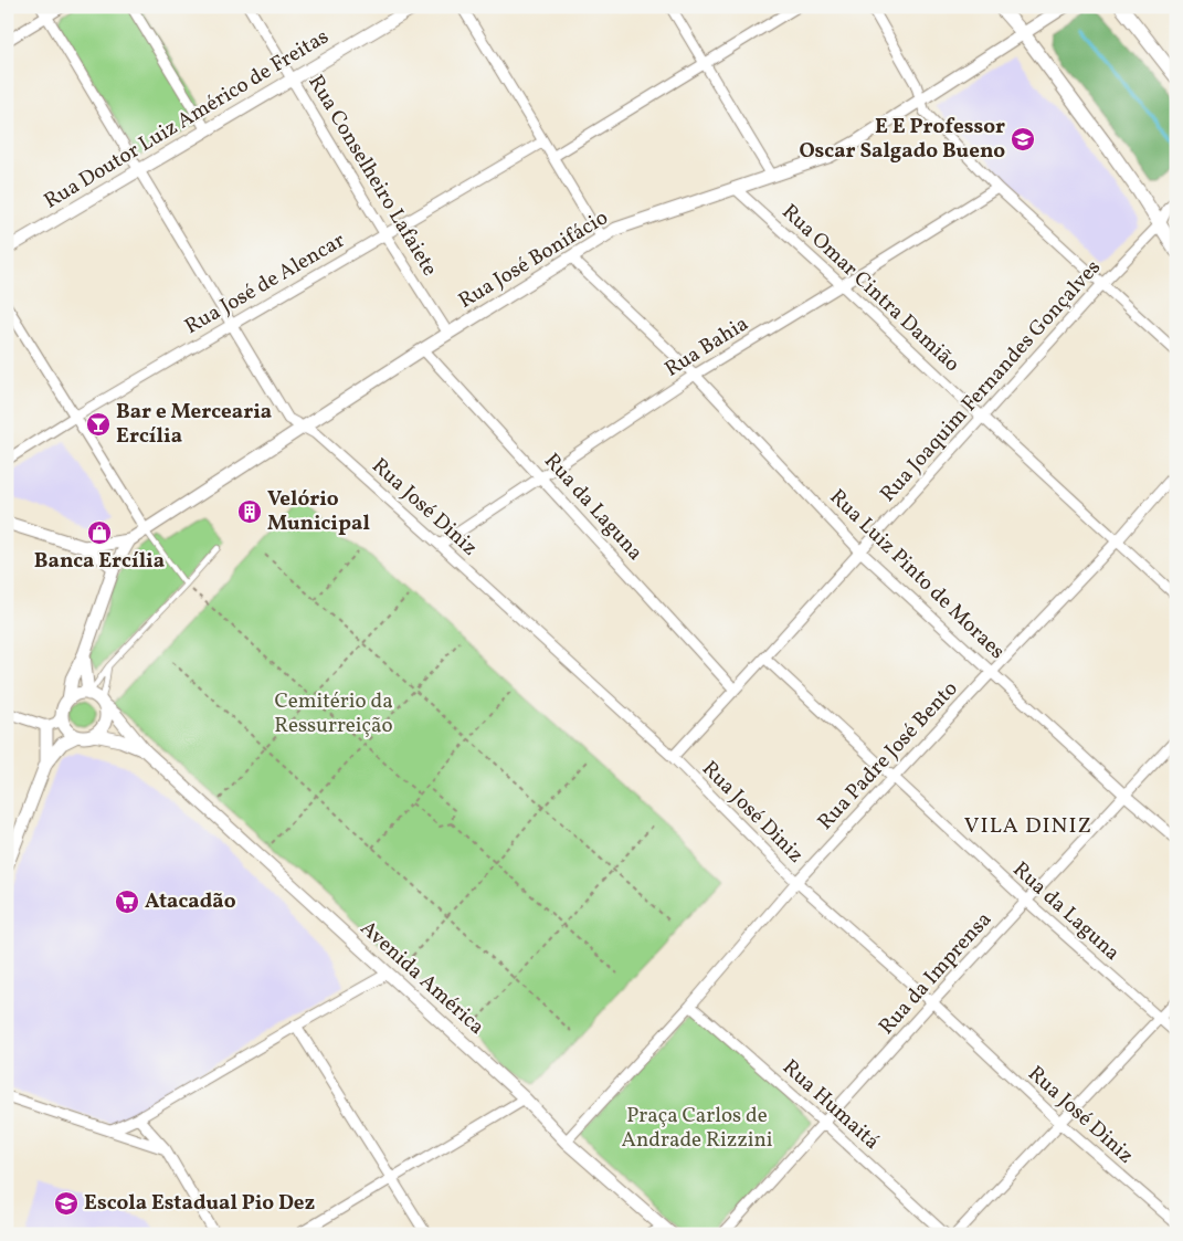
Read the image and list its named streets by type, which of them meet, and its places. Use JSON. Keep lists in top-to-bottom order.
{
  "streets": {
    "street": [
      "Rua Doutor Luiz Américo de Freitas",
      "Rua Conselheiro Lafaiete",
      "Rua José Bonifácio",
      "Rua José de Alencar",
      "Rua Omar Cintra Damião",
      "Rua Bahia",
      "Rua Joaquim Fernandes Gonçalves",
      "Rua José Diniz",
      "Rua da Laguna",
      "Rua Luiz Pinto de Moraes",
      "Rua Padre José Bento",
      "Rua da Imprensa",
      "Avenida América",
      "Rua Humaitá"
    ]
  },
  "crossings": [
    ["Rua Doutor Luiz Américo de Freitas", "Rua Conselheiro Lafaiete"],
    ["Rua Doutor Luiz Américo de Freitas", "Rua José Diniz"],
    ["Rua Conselheiro Lafaiete", "Rua José Bonifácio"],
    ["Rua Conselheiro Lafaiete", "Rua José de Alencar"],
    ["Rua José Bonifácio", "Rua Omar Cintra Damião"],
    ["Rua José Bonifácio", "Rua José Diniz"],
    ["Rua José Bonifácio", "Rua da Laguna"],
    ["Rua José Bonifácio", "Rua Luiz Pinto de Moraes"],
    ["Rua José de Alencar", "Rua José Diniz"],
    ["Rua Omar Cintra Damião", "Rua Bahia"],
    ["Rua Omar Cintra Damião", "Rua Joaquim Fernandes Gonçalves"],
    ["Rua Omar Cintra Damião", "Rua Padre José Bento"],
    ["Rua Bahia", "Rua José Diniz"],
    ["Rua Bahia", "Rua da Laguna"],
    ["Rua Bahia", "Rua Luiz Pinto de Moraes"],
    ["Rua Joaquim Fernandes Gonçalves", "Rua José Diniz"],
    ["Rua Joaquim Fernandes Gonçalves", "Rua da Laguna"],
    ["Rua Joaquim Fernandes Gonçalves", "Rua Luiz Pinto de Moraes"],
    ["Rua José Diniz", "Rua Padre José Bento"],
    ["Rua José Diniz", "Rua da Imprensa"],
    ["Rua da Laguna", "Rua Padre José Bento"],
    ["Rua da Laguna", "Rua da Imprensa"],
    ["Rua Luiz Pinto de Moraes", "Rua Padre José Bento"],
    ["Rua Luiz Pinto de Moraes", "Rua da Imprensa"],
    ["Rua Padre José Bento", "Avenida América"],
    ["Rua Padre José Bento", "Rua Humaitá"],
    ["Rua da Imprensa", "Rua Humaitá"]
  ],
  "districts": ["VILA DINIZ"],
  "parks": ["Cemitério da Ressurreição", "Praça Carlos de Andrade Rizzini"],
  "places": {
    "school or university": ["E E Professor Oscar Salgado Bueno", "Escola Estadual Pio Dez"],
    "bar": ["Bar e Mercearia Ercília"],
    "building": ["Velório Municipal"],
    "shop": ["Banca Ercília"],
    "supermarket": ["Atacadão"]
  }
}
